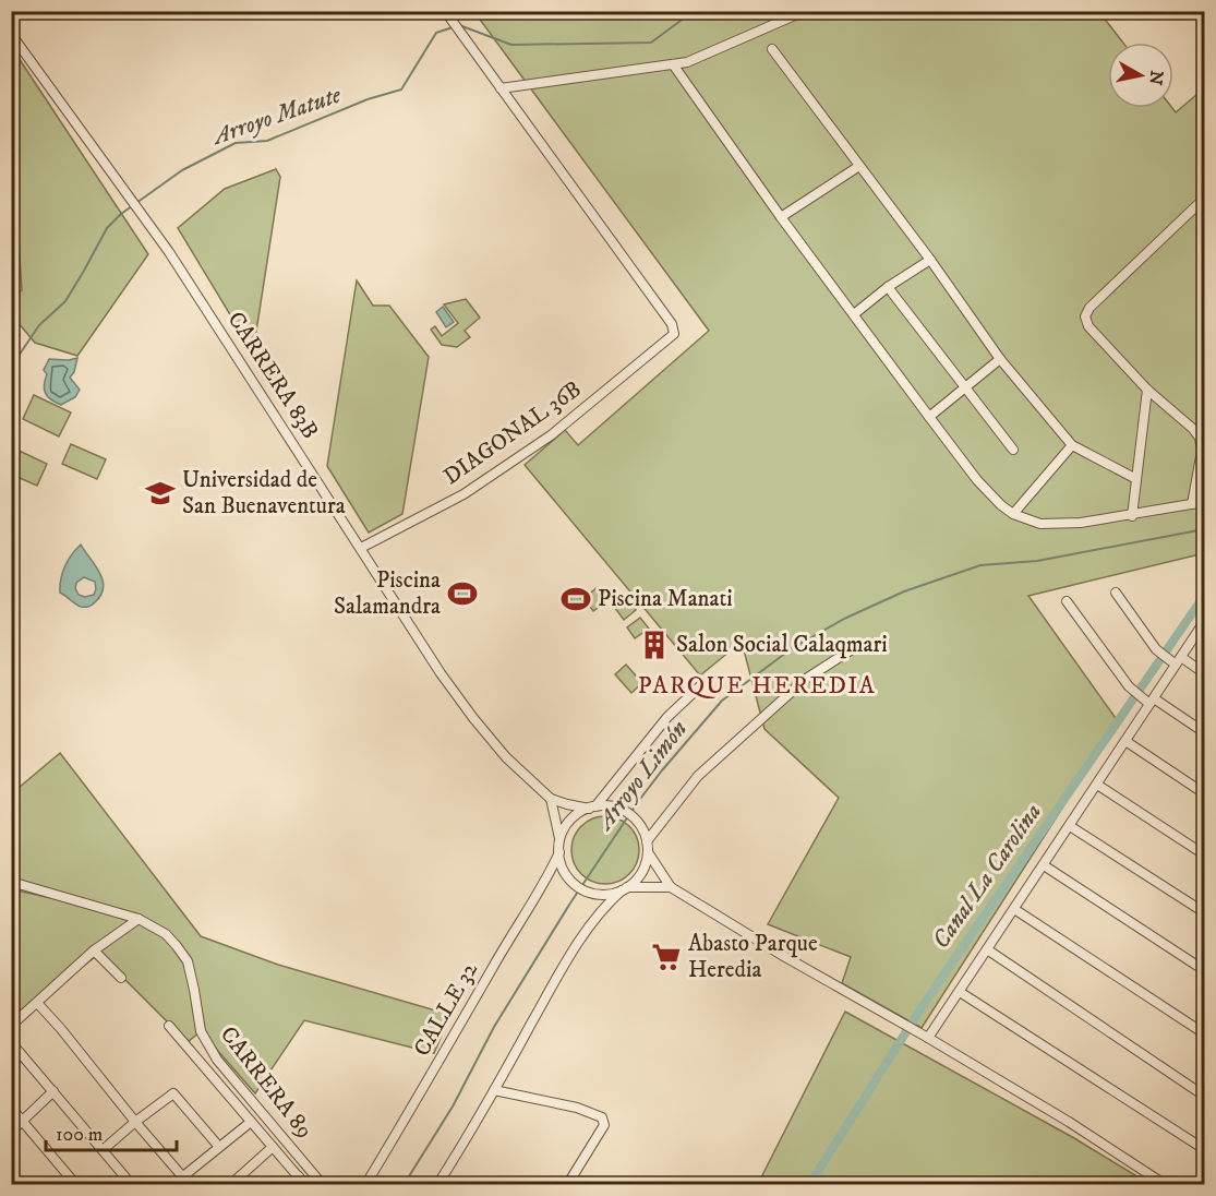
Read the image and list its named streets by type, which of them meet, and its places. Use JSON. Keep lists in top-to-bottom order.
{
  "streets": {
    "street": [
      "CARRERA 83B",
      "DIAGONAL 36B",
      "CALLE 32",
      "CARRERA 89"
    ]
  },
  "crossings": [
    ["CARRERA 83B", "DIAGONAL 36B"],
    ["CARRERA 83B", "CALLE 32"]
  ],
  "districts": ["PARQUE HEREDIA"],
  "water": ["Arroyo Matute", "Arroyo Limón", "Canal La Carolina"],
  "places": {
    "school or university": ["Universidad de San Buenaventura"],
    "sports": ["Piscina Salamandra", "Piscina Manati"],
    "building": ["Salon Social Calaqmari"],
    "supermarket": ["Abasto Parque Heredia"]
  },
  "scale_bar": "100 m",
  "north": "right"
}
